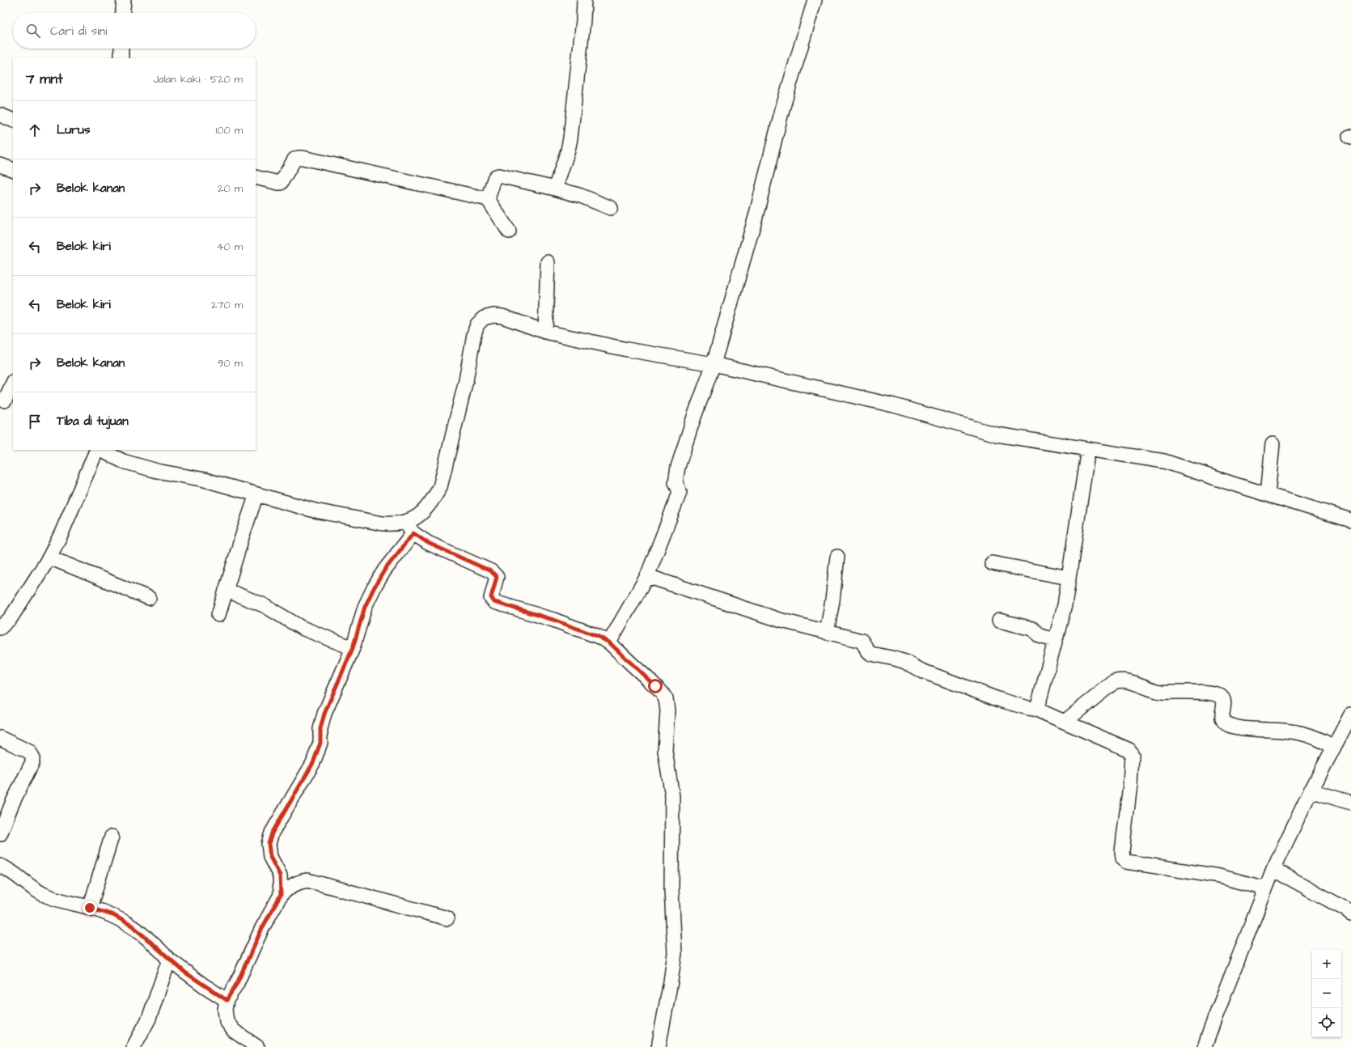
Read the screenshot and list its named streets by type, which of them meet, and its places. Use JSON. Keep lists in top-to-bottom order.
{
  "page": {
    "search": "Cari di sini",
    "heading": ["7 mnt", "Jalan kaki · 520 m"],
    "list": [
      ["Lurus", "100 m"],
      ["Belok kanan", "20 m"],
      ["Belok kiri", "40 m"],
      ["Belok kiri", "270 m"],
      ["Belok kanan", "90 m"],
      "Tiba di tujuan"
    ],
    "map_buttons": ["+", "−"]
  }
}
